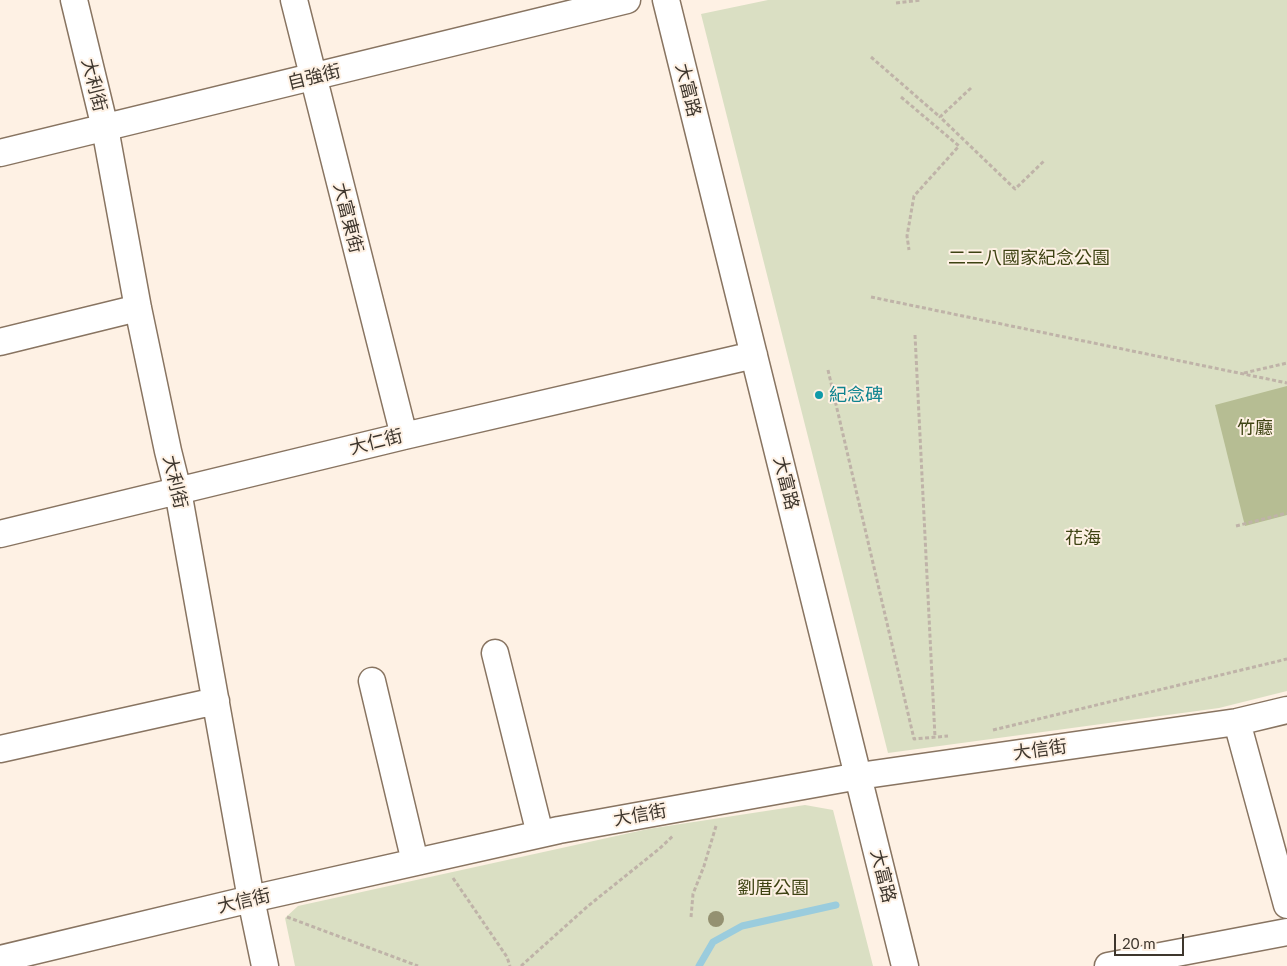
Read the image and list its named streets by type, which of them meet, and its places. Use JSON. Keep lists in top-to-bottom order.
{
  "streets": {
    "street": [
      "自強街",
      "大利街",
      "大富路",
      "大富東街",
      "大仁街",
      "大信街"
    ]
  },
  "crossings": [
    ["自強街", "大利街"],
    ["自強街", "大富東街"],
    ["大利街", "大仁街"],
    ["大利街", "大信街"],
    ["大富路", "大仁街"],
    ["大富路", "大信街"],
    ["大富東街", "大仁街"]
  ],
  "parks": [
    "二二八國家紀念公園",
    "竹廳",
    "花海",
    "劉厝公園"
  ],
  "places": ["紀念碑"],
  "scale_bar": "20 m"
}
